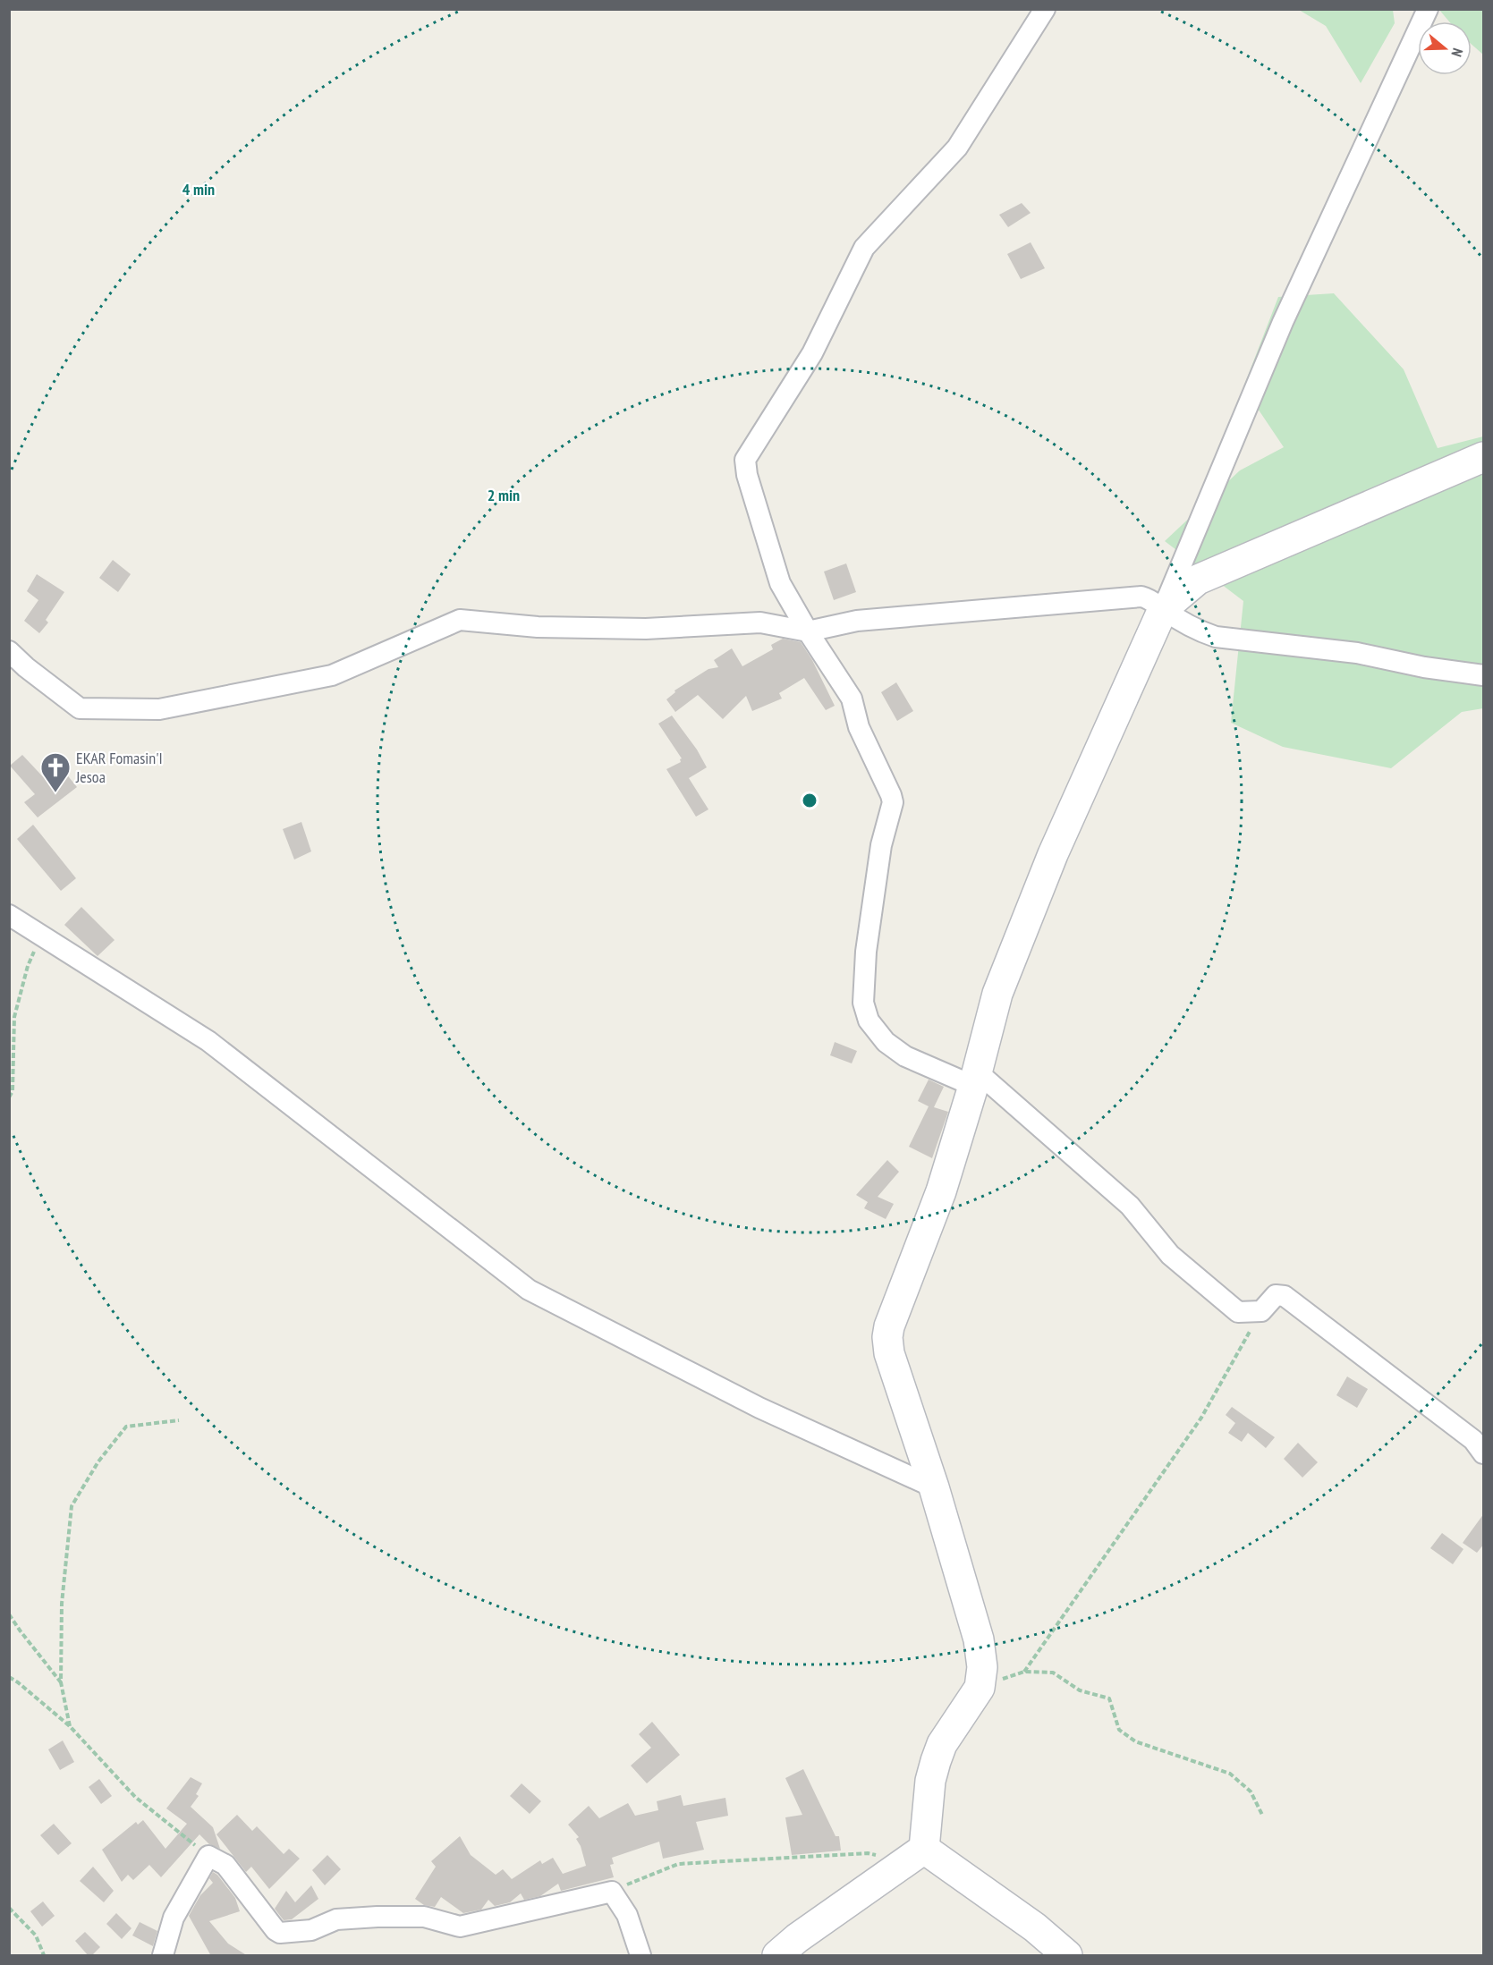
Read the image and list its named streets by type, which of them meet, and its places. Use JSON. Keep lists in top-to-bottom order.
{
  "places": {
    "church": ["EKAR Fomasin'I Jesoa"]
  },
  "north": "right",
  "rings": ["4 min", "2 min"]
}
